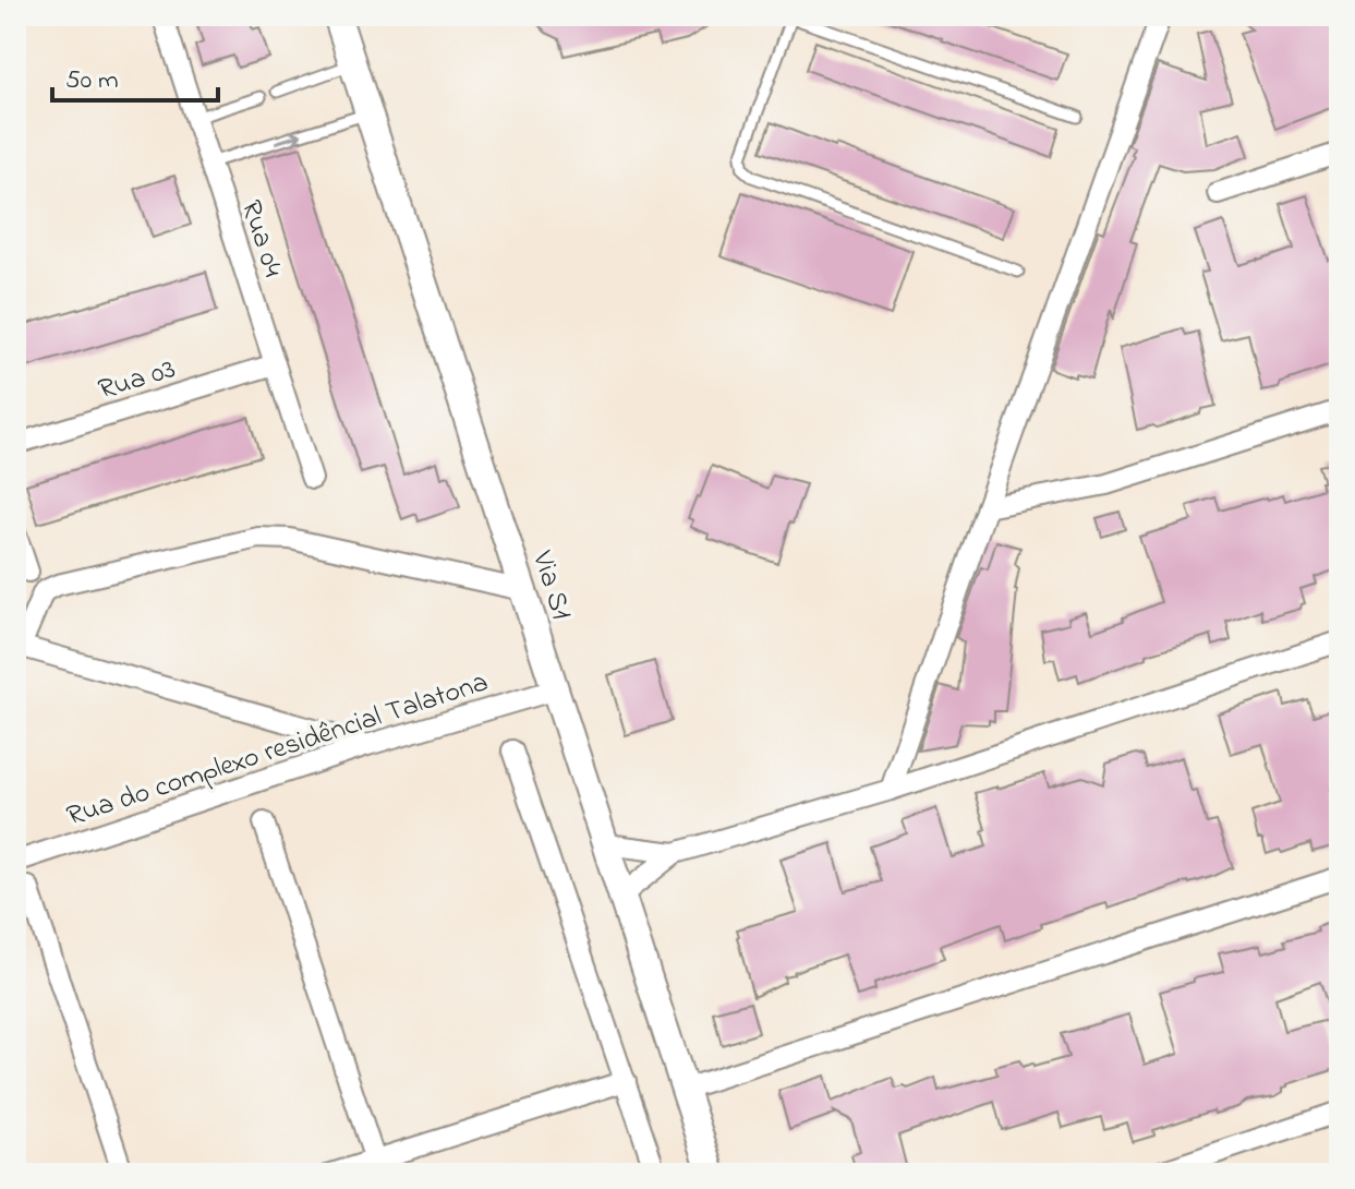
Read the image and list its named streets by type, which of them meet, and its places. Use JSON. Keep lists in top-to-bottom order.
{
  "streets": {
    "street": [
      "Rua 04",
      "Rua 03",
      "Via S1",
      "Rua do complexo residêncial Talatona"
    ]
  },
  "crossings": [
    ["Rua 04", "Rua 03"],
    ["Via S1", "Rua do complexo residêncial Talatona"]
  ],
  "scale_bar": "50 m"
}
